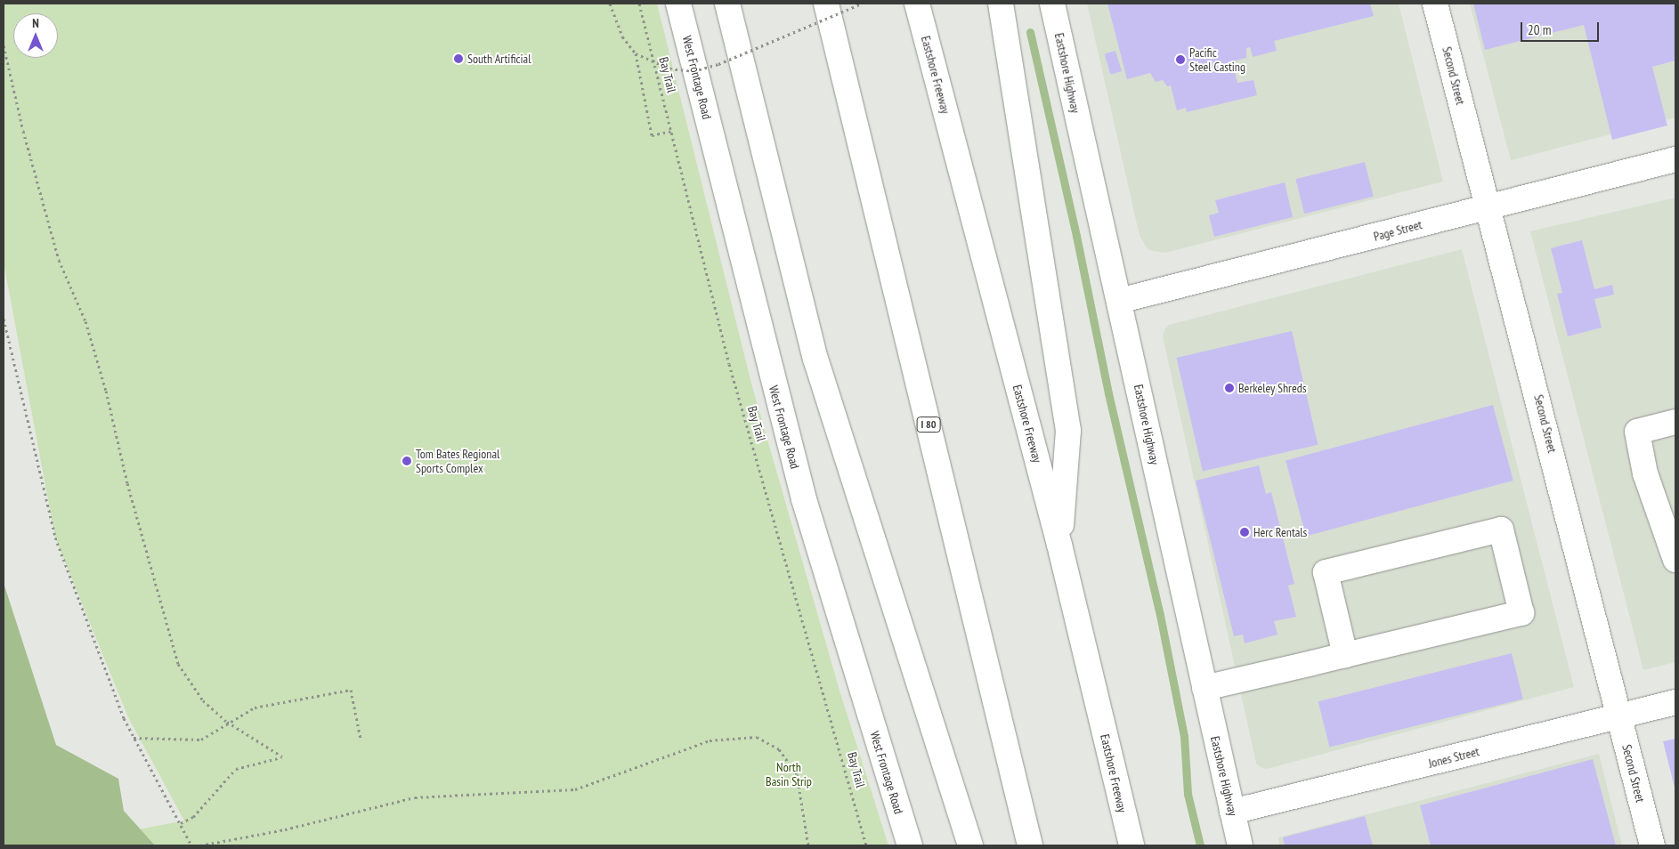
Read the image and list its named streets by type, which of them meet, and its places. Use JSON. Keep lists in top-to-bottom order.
{
  "streets": {
    "main road": [
      "Eastshore Highway",
      "Eastshore Freeway",
      "Second Street",
      "West Frontage Road",
      "Page Street",
      "I 80",
      "Jones Street"
    ],
    "path": ["Bay Trail"]
  },
  "crossings": [
    ["Eastshore Highway", "Page Street"],
    ["Eastshore Highway", "Jones Street"],
    ["Second Street", "Page Street"],
    ["Second Street", "Jones Street"]
  ],
  "parks": ["North Basin Strip"],
  "places": [
    "South Artificial",
    "Pacific Steel Casting",
    "Berkeley Shreds",
    "Tom Bates Regional Sports Complex",
    "Herc Rentals"
  ],
  "scale_bar": "20 m",
  "north": "top"
}
